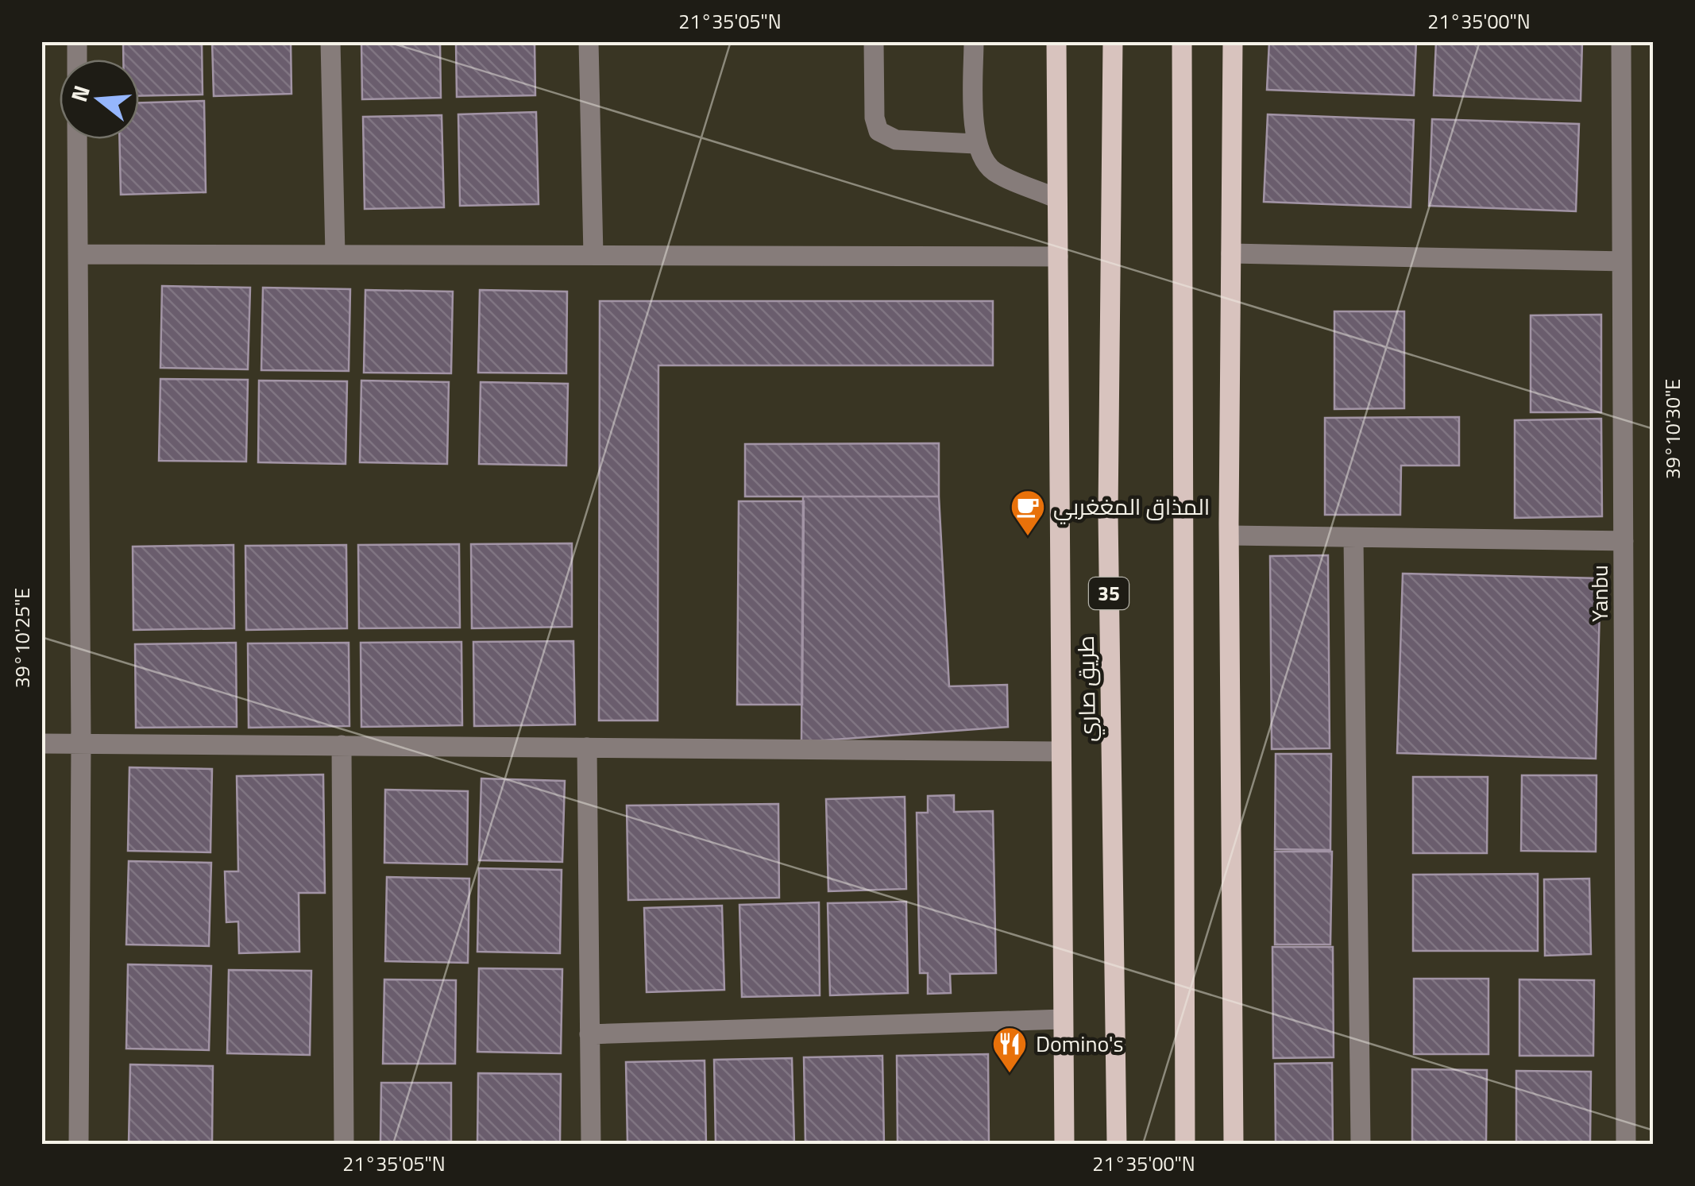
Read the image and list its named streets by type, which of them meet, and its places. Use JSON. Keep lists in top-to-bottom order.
{
  "streets": {
    "main road": ["35", "طريق صاري"],
    "street": ["Yanbu"]
  },
  "places": {
    "cafe": ["المذاق المغغربي"],
    "restaurant": ["Domino's"]
  },
  "north": "left",
  "coordinates": [
    "21°35'05\"N",
    "21°35'00\"N",
    "39°10'30\"E",
    "39°10'25\"E"
  ]
}
